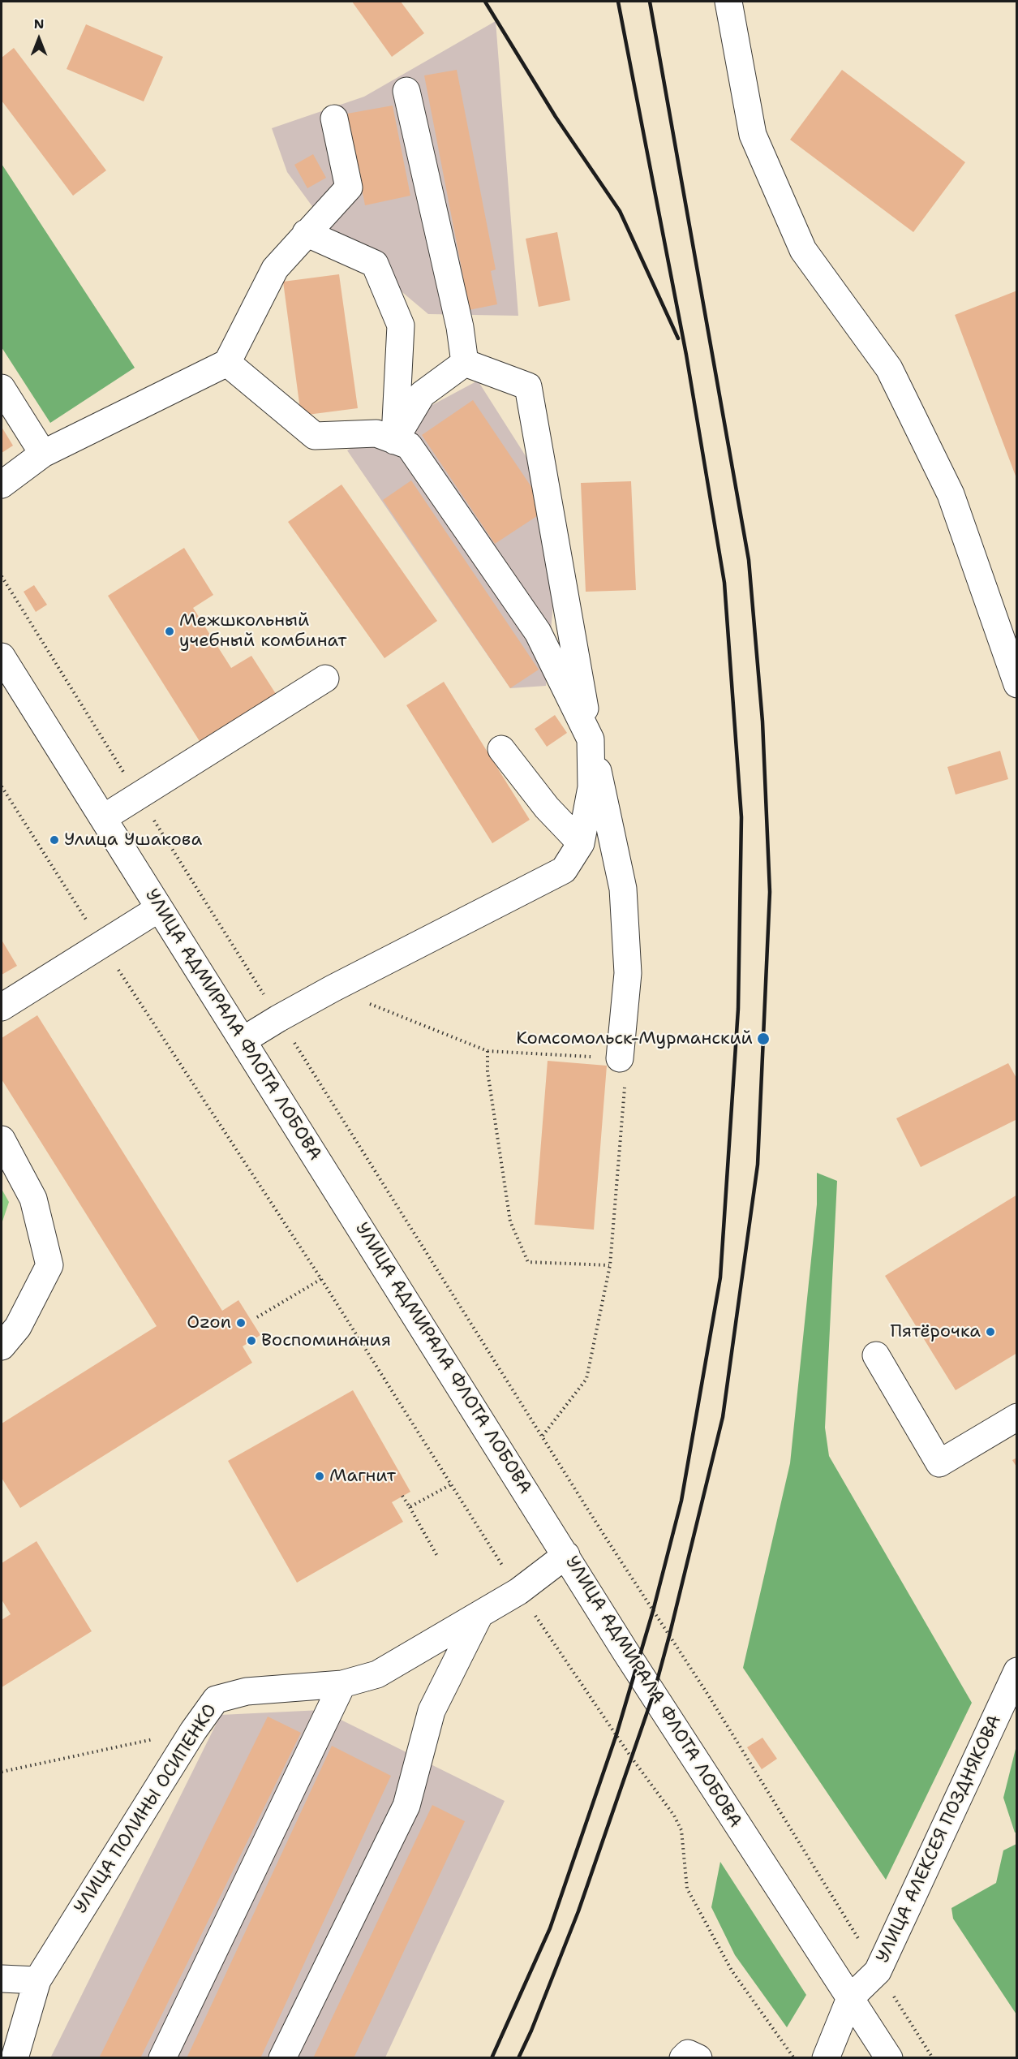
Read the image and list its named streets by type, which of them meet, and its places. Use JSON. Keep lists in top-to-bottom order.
{
  "streets": {
    "street": ["УЛИЦА АДМИРАЛА ФЛОТА ЛОБОВА", "УЛИЦА ПОЛИНЫ ОСИПЕНКО", "УЛИЦА АЛЕКСЕЯ ПОЗДНЯКОВА"]
  },
  "crossings": [
    ["УЛИЦА АДМИРАЛА ФЛОТА ЛОБОВА", "УЛИЦА ПОЛИНЫ ОСИПЕНКО"],
    ["УЛИЦА АДМИРАЛА ФЛОТА ЛОБОВА", "УЛИЦА АЛЕКСЕЯ ПОЗДНЯКОВА"]
  ],
  "places": [
    "Межшкольный учебный комбинат",
    "Улица Ушакова",
    "Комсомольск-Мурманский",
    "Ozon",
    "Пятёрочка",
    "Воспоминания",
    "Магнит"
  ],
  "north": "top"
}
